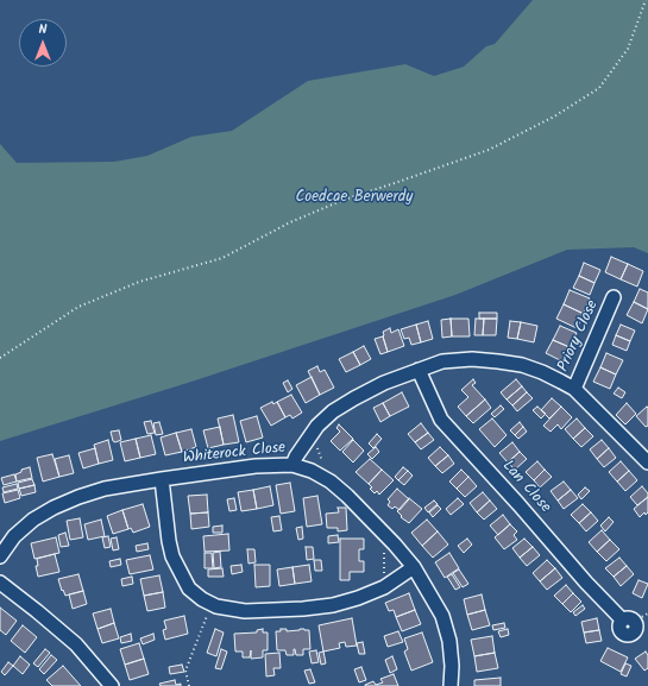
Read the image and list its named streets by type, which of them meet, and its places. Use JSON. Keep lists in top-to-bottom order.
{
  "streets": {
    "street": ["Priory Close", "Whiterock Close", "Lan Close"]
  },
  "parks": ["Coedcae Berwerdy"],
  "north": "top"
}
